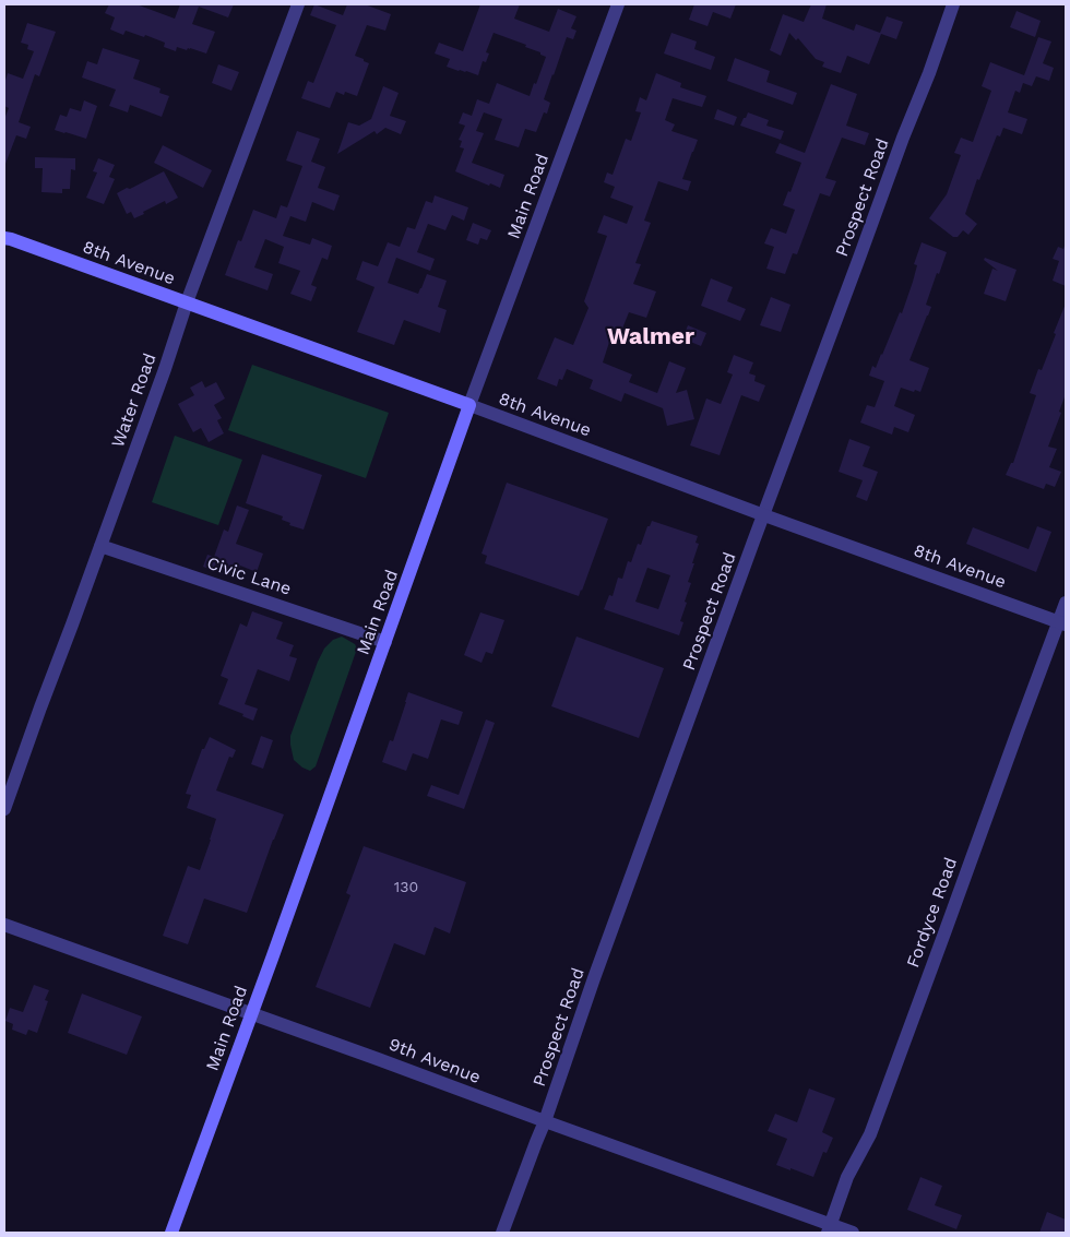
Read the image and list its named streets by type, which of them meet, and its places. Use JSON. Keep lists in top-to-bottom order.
{
  "streets": {
    "main road": ["Main Road", "8th Avenue"],
    "street": [
      "Prospect Road",
      "Water Road",
      "Civic Lane",
      "Fordyce Road",
      "9th Avenue"
    ]
  },
  "crossings": [
    ["Main Road", "8th Avenue"],
    ["Main Road", "Civic Lane"],
    ["Main Road", "9th Avenue"],
    ["Prospect Road", "8th Avenue"],
    ["Prospect Road", "9th Avenue"],
    ["8th Avenue", "Water Road"],
    ["8th Avenue", "Fordyce Road"],
    ["Water Road", "Civic Lane"],
    ["Fordyce Road", "9th Avenue"]
  ],
  "districts": ["Walmer"],
  "house_numbers": ["130"]
}
